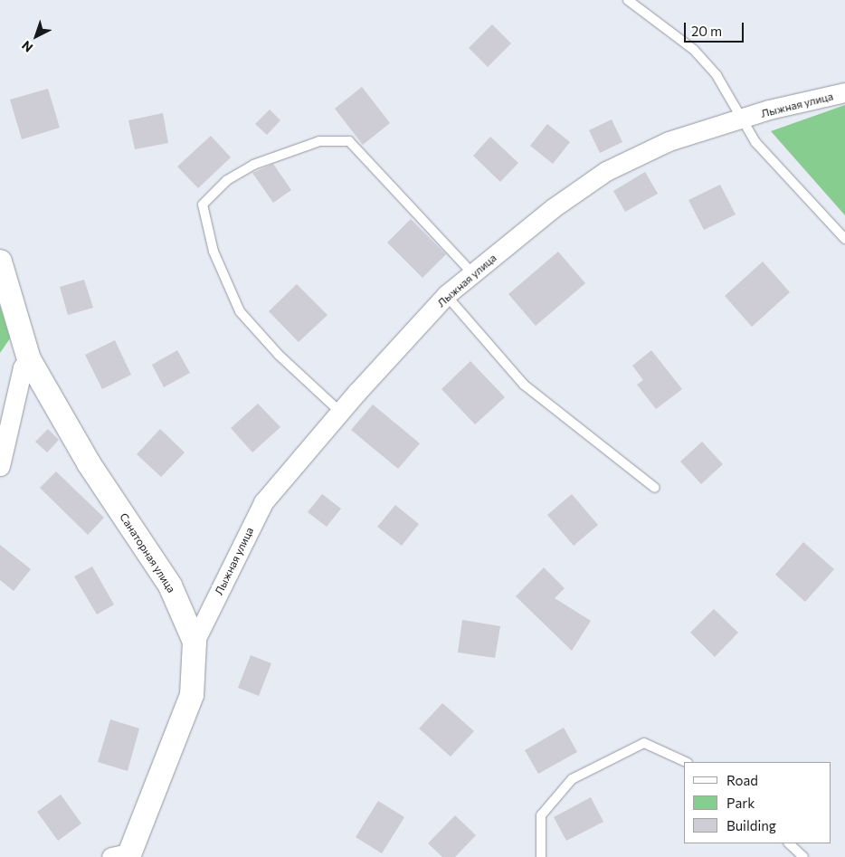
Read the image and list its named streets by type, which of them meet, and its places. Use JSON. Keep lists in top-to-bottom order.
{
  "streets": {
    "street": ["Лыжная улица", "Санаторная улица"]
  },
  "crossings": [
    ["Лыжная улица", "Санаторная улица"]
  ],
  "legend": ["Road", "Park", "Building"],
  "scale_bar": "20 m",
  "north": "bottom left"
}
